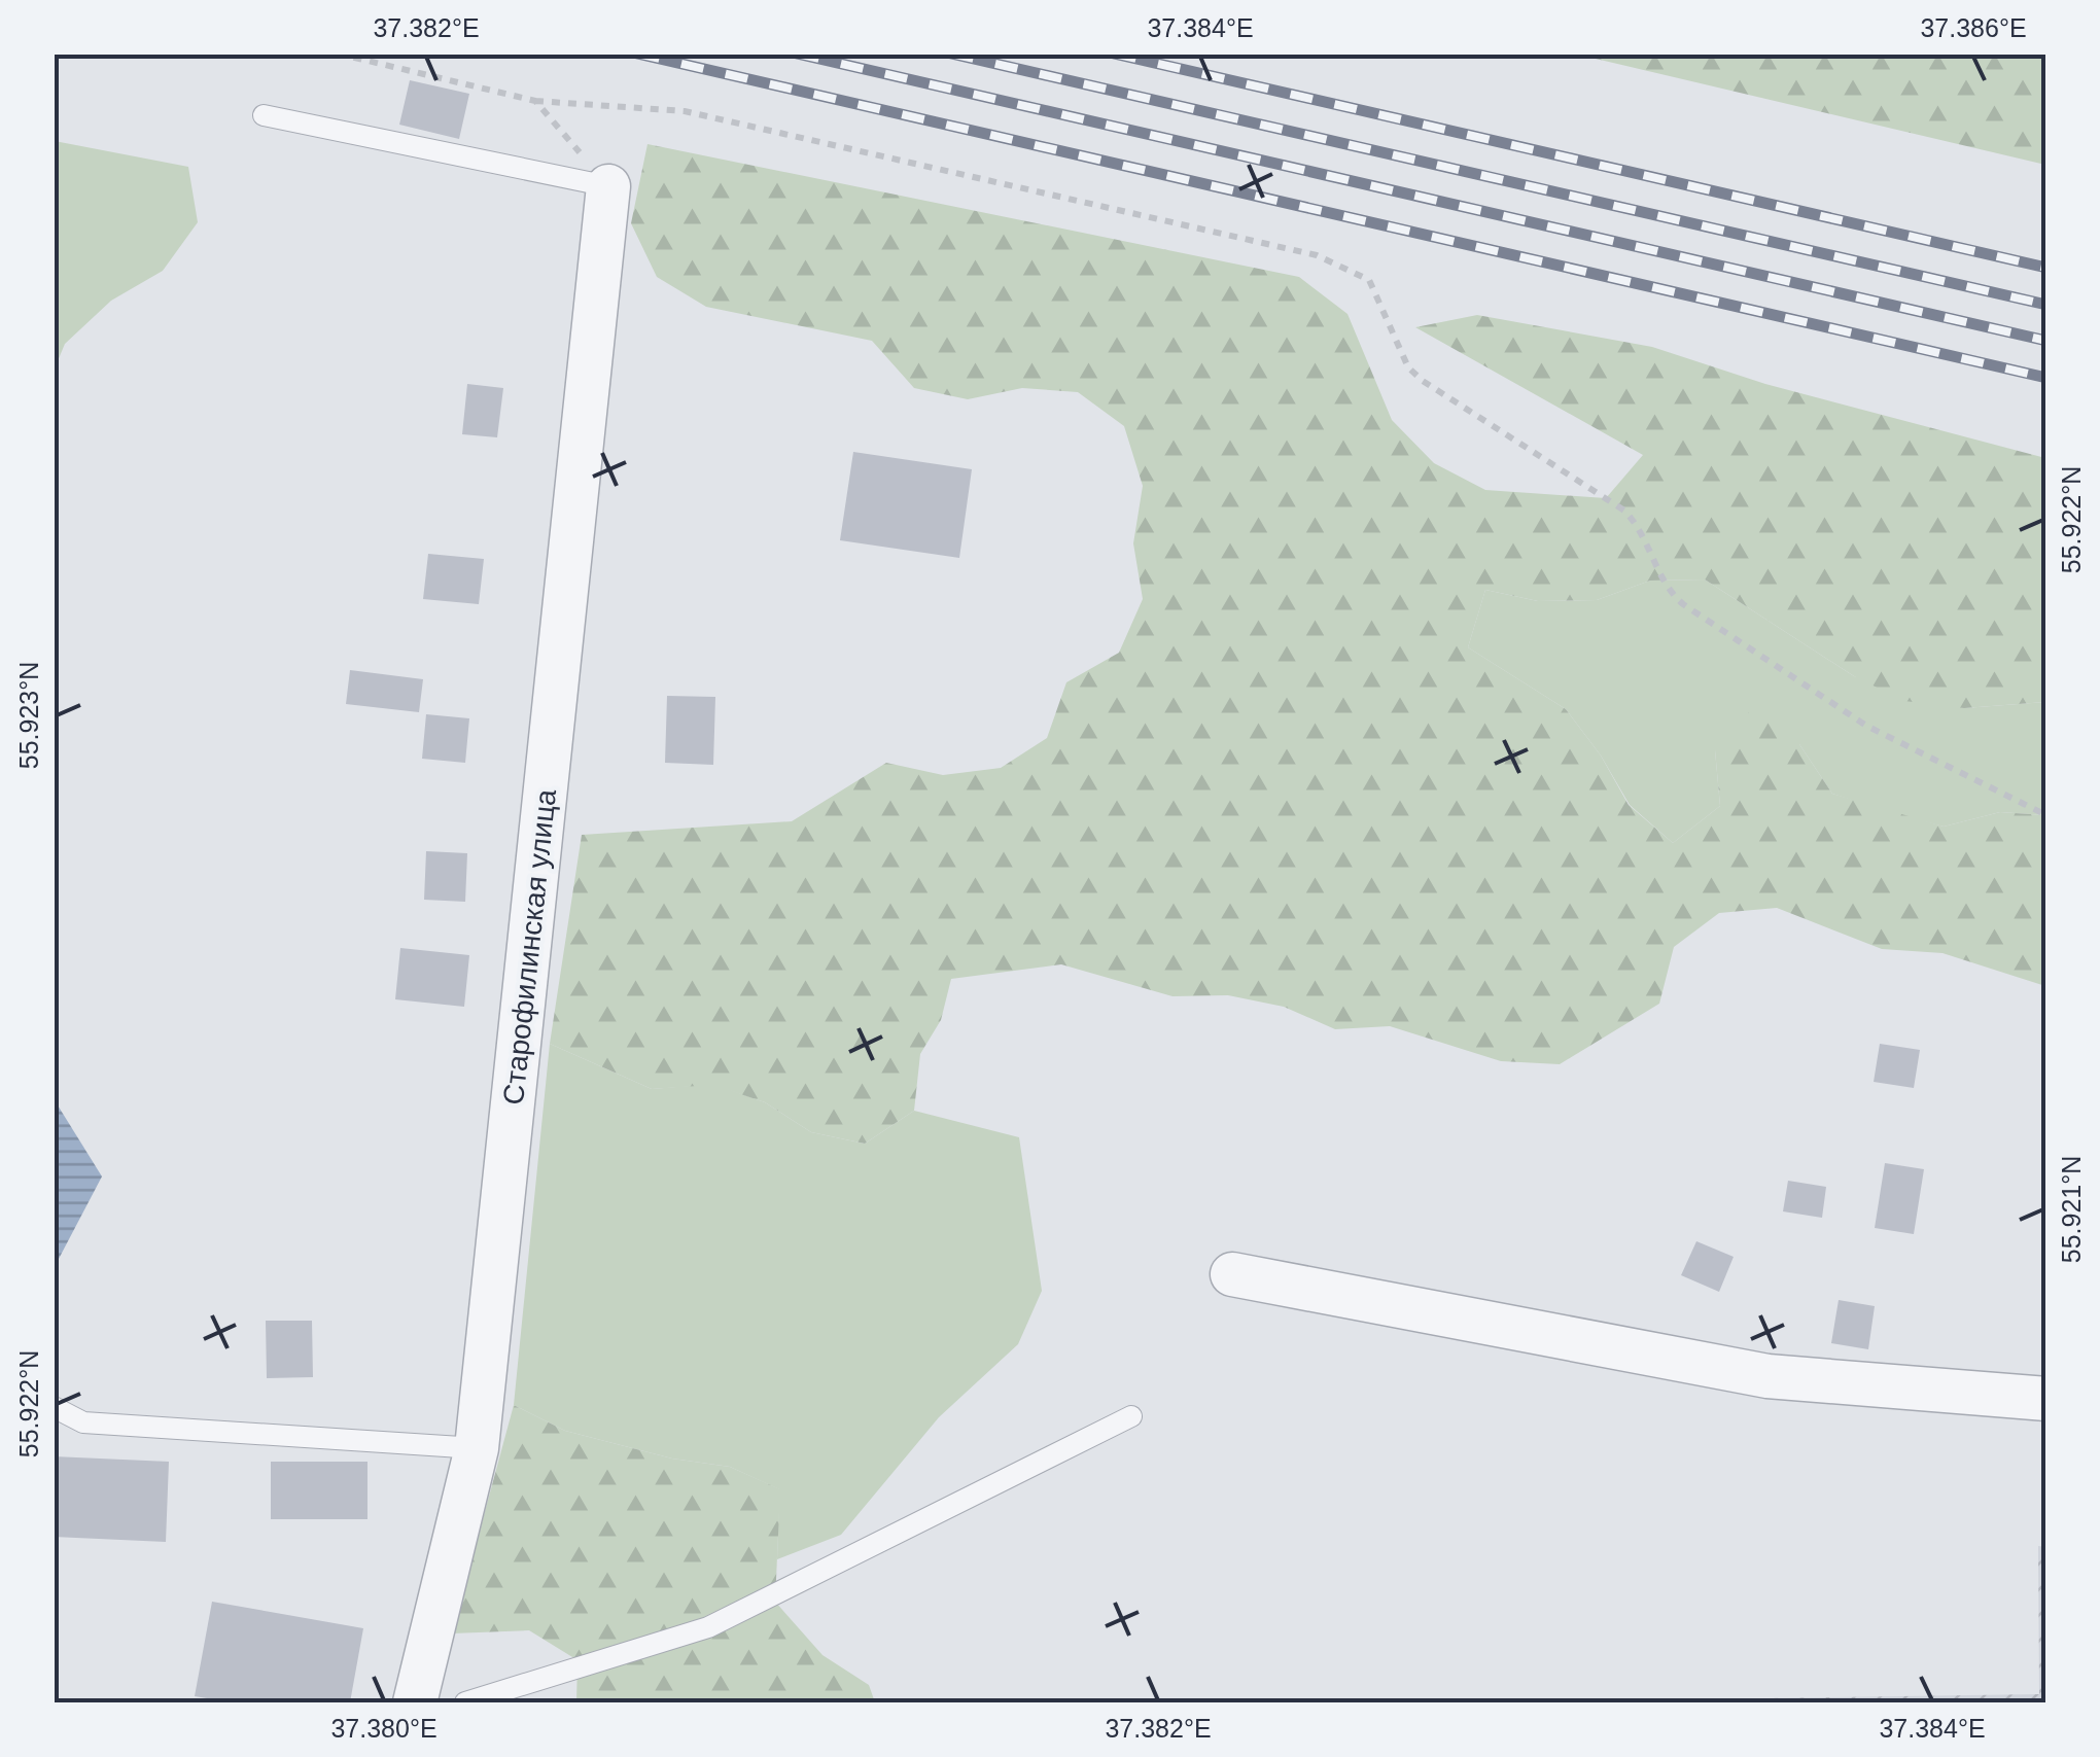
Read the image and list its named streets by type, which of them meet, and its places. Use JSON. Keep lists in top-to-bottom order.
{
  "streets": {
    "street": ["Старофилинская улица"]
  },
  "coordinates": [
    "37.382°E",
    "37.384°E",
    "37.386°E",
    "55.922°N",
    "55.923°N",
    "55.921°N",
    "37.380°E"
  ]
}
